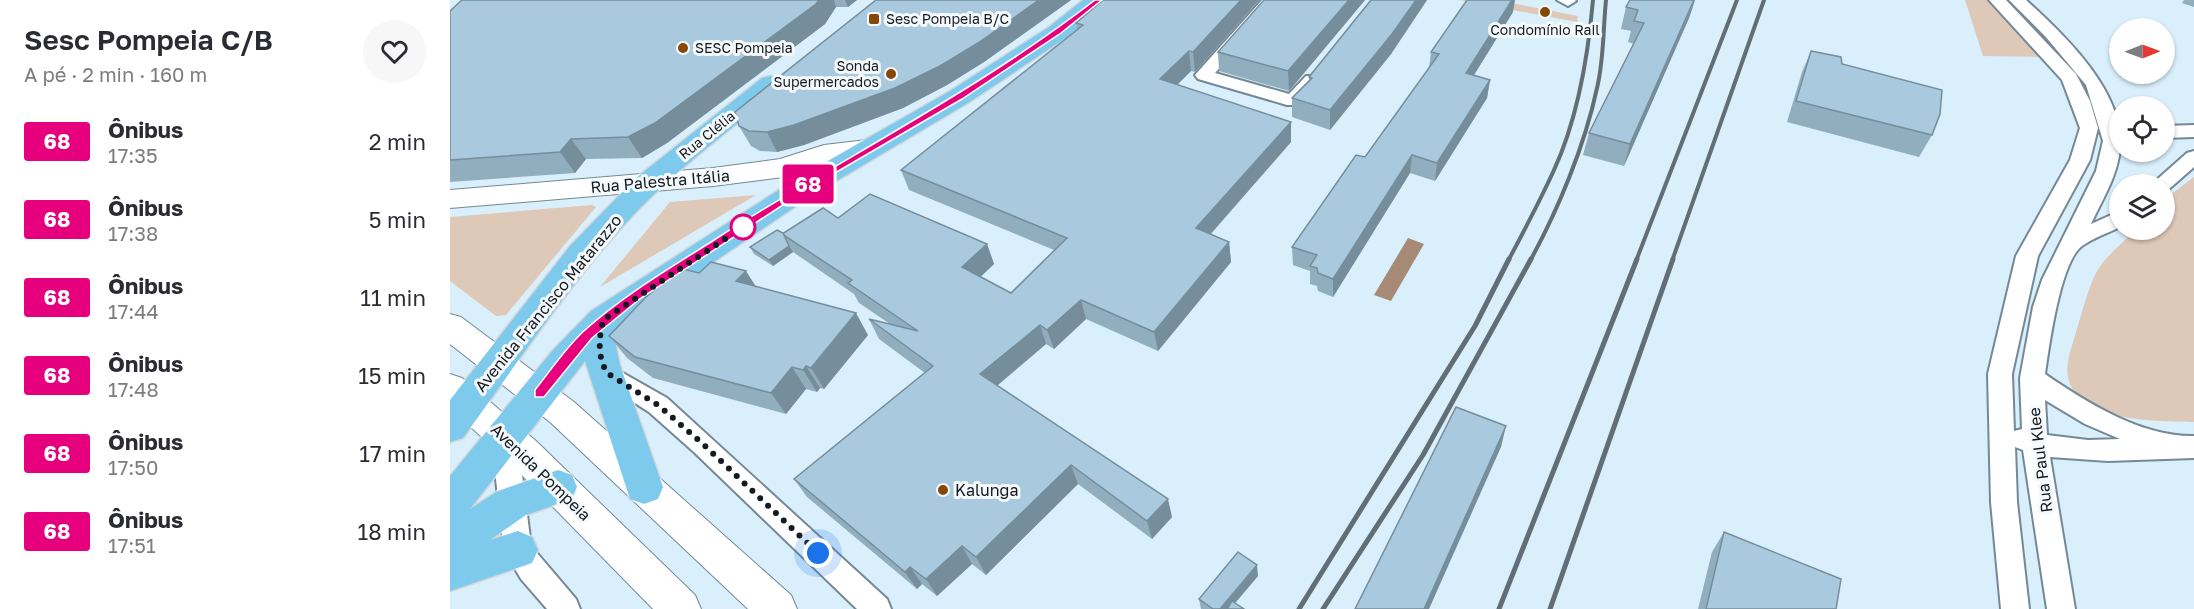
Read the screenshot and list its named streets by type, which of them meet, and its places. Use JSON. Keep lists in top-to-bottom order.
{
  "streets": {
    "main road": [
      "Rua Clélia",
      "Rua Palestra Itália",
      "Avenida Francisco Matarazzo",
      "Avenida Pompeia"
    ],
    "street": ["Rua Paul Klee"]
  },
  "crossings": [
    ["Rua Clélia", "Rua Palestra Itália"],
    ["Rua Clélia", "Avenida Francisco Matarazzo"],
    ["Rua Palestra Itália", "Avenida Francisco Matarazzo"],
    ["Avenida Francisco Matarazzo", "Avenida Pompeia"]
  ],
  "places": {
    "other": [
      "Condomínio Rail",
      "SESC Pompeia",
      "Sonda Supermercados",
      "Kalunga"
    ],
    "transit": ["Sesc Pompeia B/C"]
  },
  "lines": ["bus line 68"],
  "north": "right",
  "page": {
    "heading": ["Sesc Pompeia C/B", "A pé · 2 min · 160 m"],
    "on_map": "68",
    "list": [
      {
        "mark": "68",
        "name": "Ônibus",
        "note": "17:35",
        "value": "2 min"
      },
      {
        "mark": "68",
        "name": "Ônibus",
        "note": "17:38",
        "value": "5 min"
      },
      {
        "mark": "68",
        "name": "Ônibus",
        "note": "17:44",
        "value": "11 min"
      },
      {
        "mark": "68",
        "name": "Ônibus",
        "note": "17:48",
        "value": "15 min"
      },
      {
        "mark": "68",
        "name": "Ônibus",
        "note": "17:50",
        "value": "17 min"
      },
      {
        "mark": "68",
        "name": "Ônibus",
        "note": "17:51",
        "value": "18 min"
      }
    ]
  }
}
